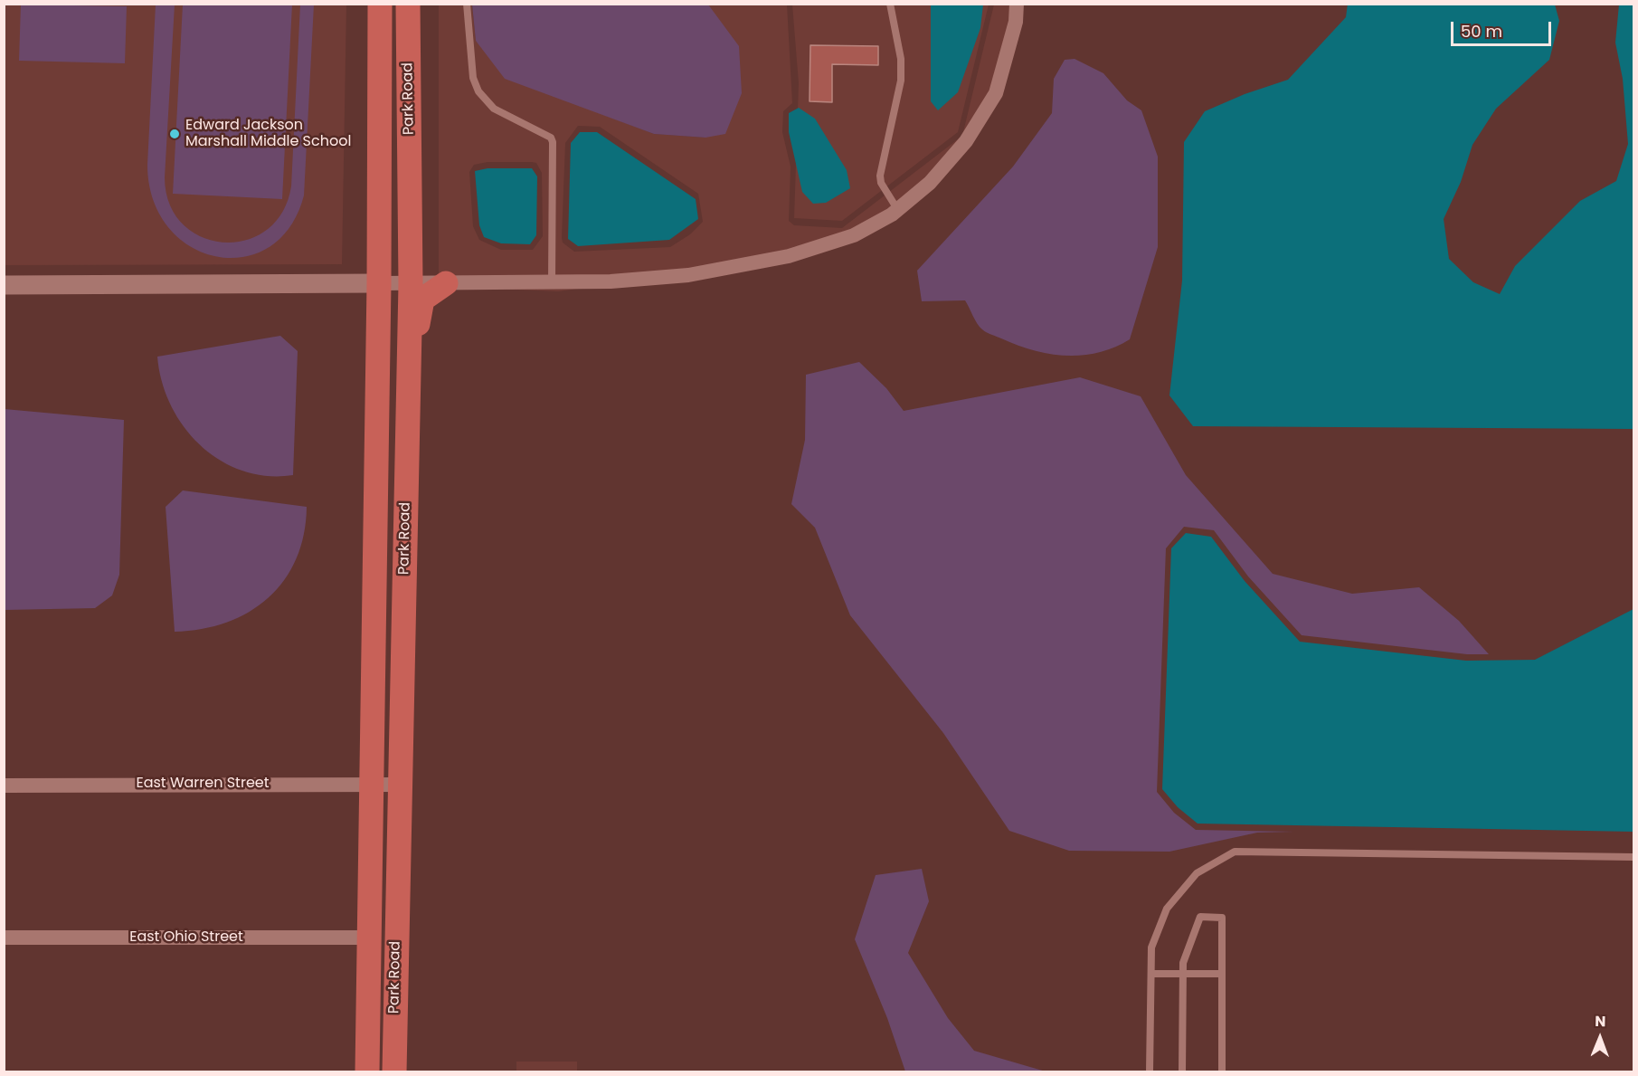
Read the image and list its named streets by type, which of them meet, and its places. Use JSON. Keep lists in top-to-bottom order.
{
  "streets": {
    "main road": ["Park Road"],
    "street": ["East Warren Street", "East Ohio Street"]
  },
  "crossings": [
    ["Park Road", "East Warren Street"],
    ["Park Road", "East Ohio Street"]
  ],
  "places": ["Edward Jackson Marshall Middle School"],
  "scale_bar": "50 m",
  "north": "top"
}
